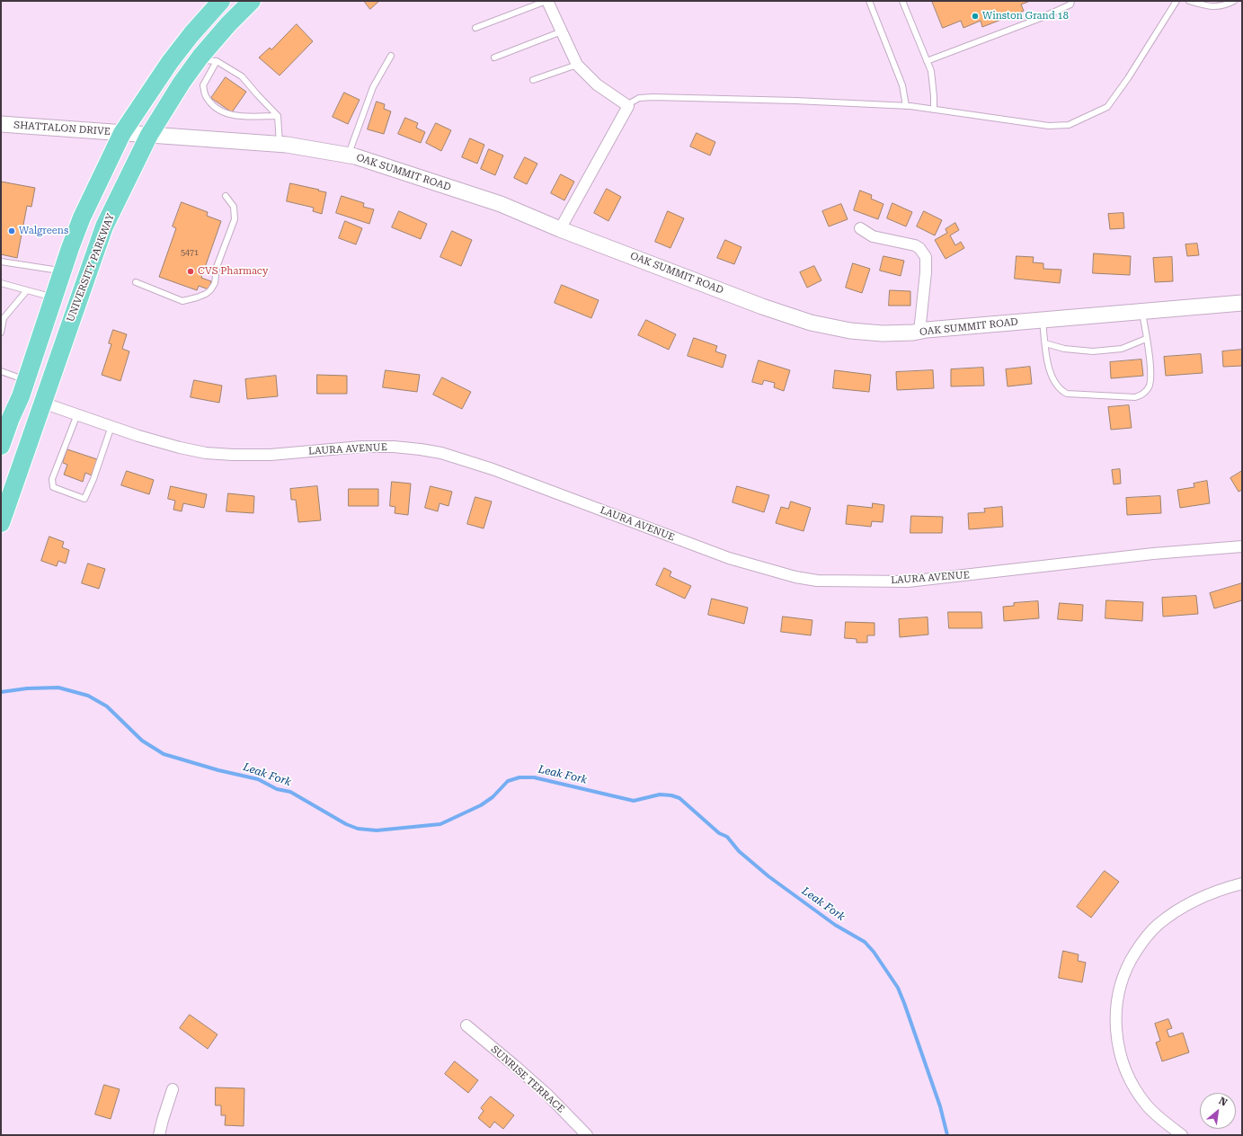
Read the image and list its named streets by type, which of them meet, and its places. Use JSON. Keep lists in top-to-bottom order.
{
  "streets": {
    "main road": ["SHATTALON DRIVE", "OAK SUMMIT ROAD", "UNIVERSITY PARKWAY"],
    "street": ["LAURA AVENUE", "SUNRISE TERRACE"]
  },
  "crossings": [
    ["SHATTALON DRIVE", "OAK SUMMIT ROAD"],
    ["OAK SUMMIT ROAD", "UNIVERSITY PARKWAY"],
    ["UNIVERSITY PARKWAY", "LAURA AVENUE"]
  ],
  "water": ["Leak Fork"],
  "places": ["Winston Grand 18", "Walgreens", "CVS Pharmacy"],
  "house_numbers": ["5471"],
  "north": "top right"
}
